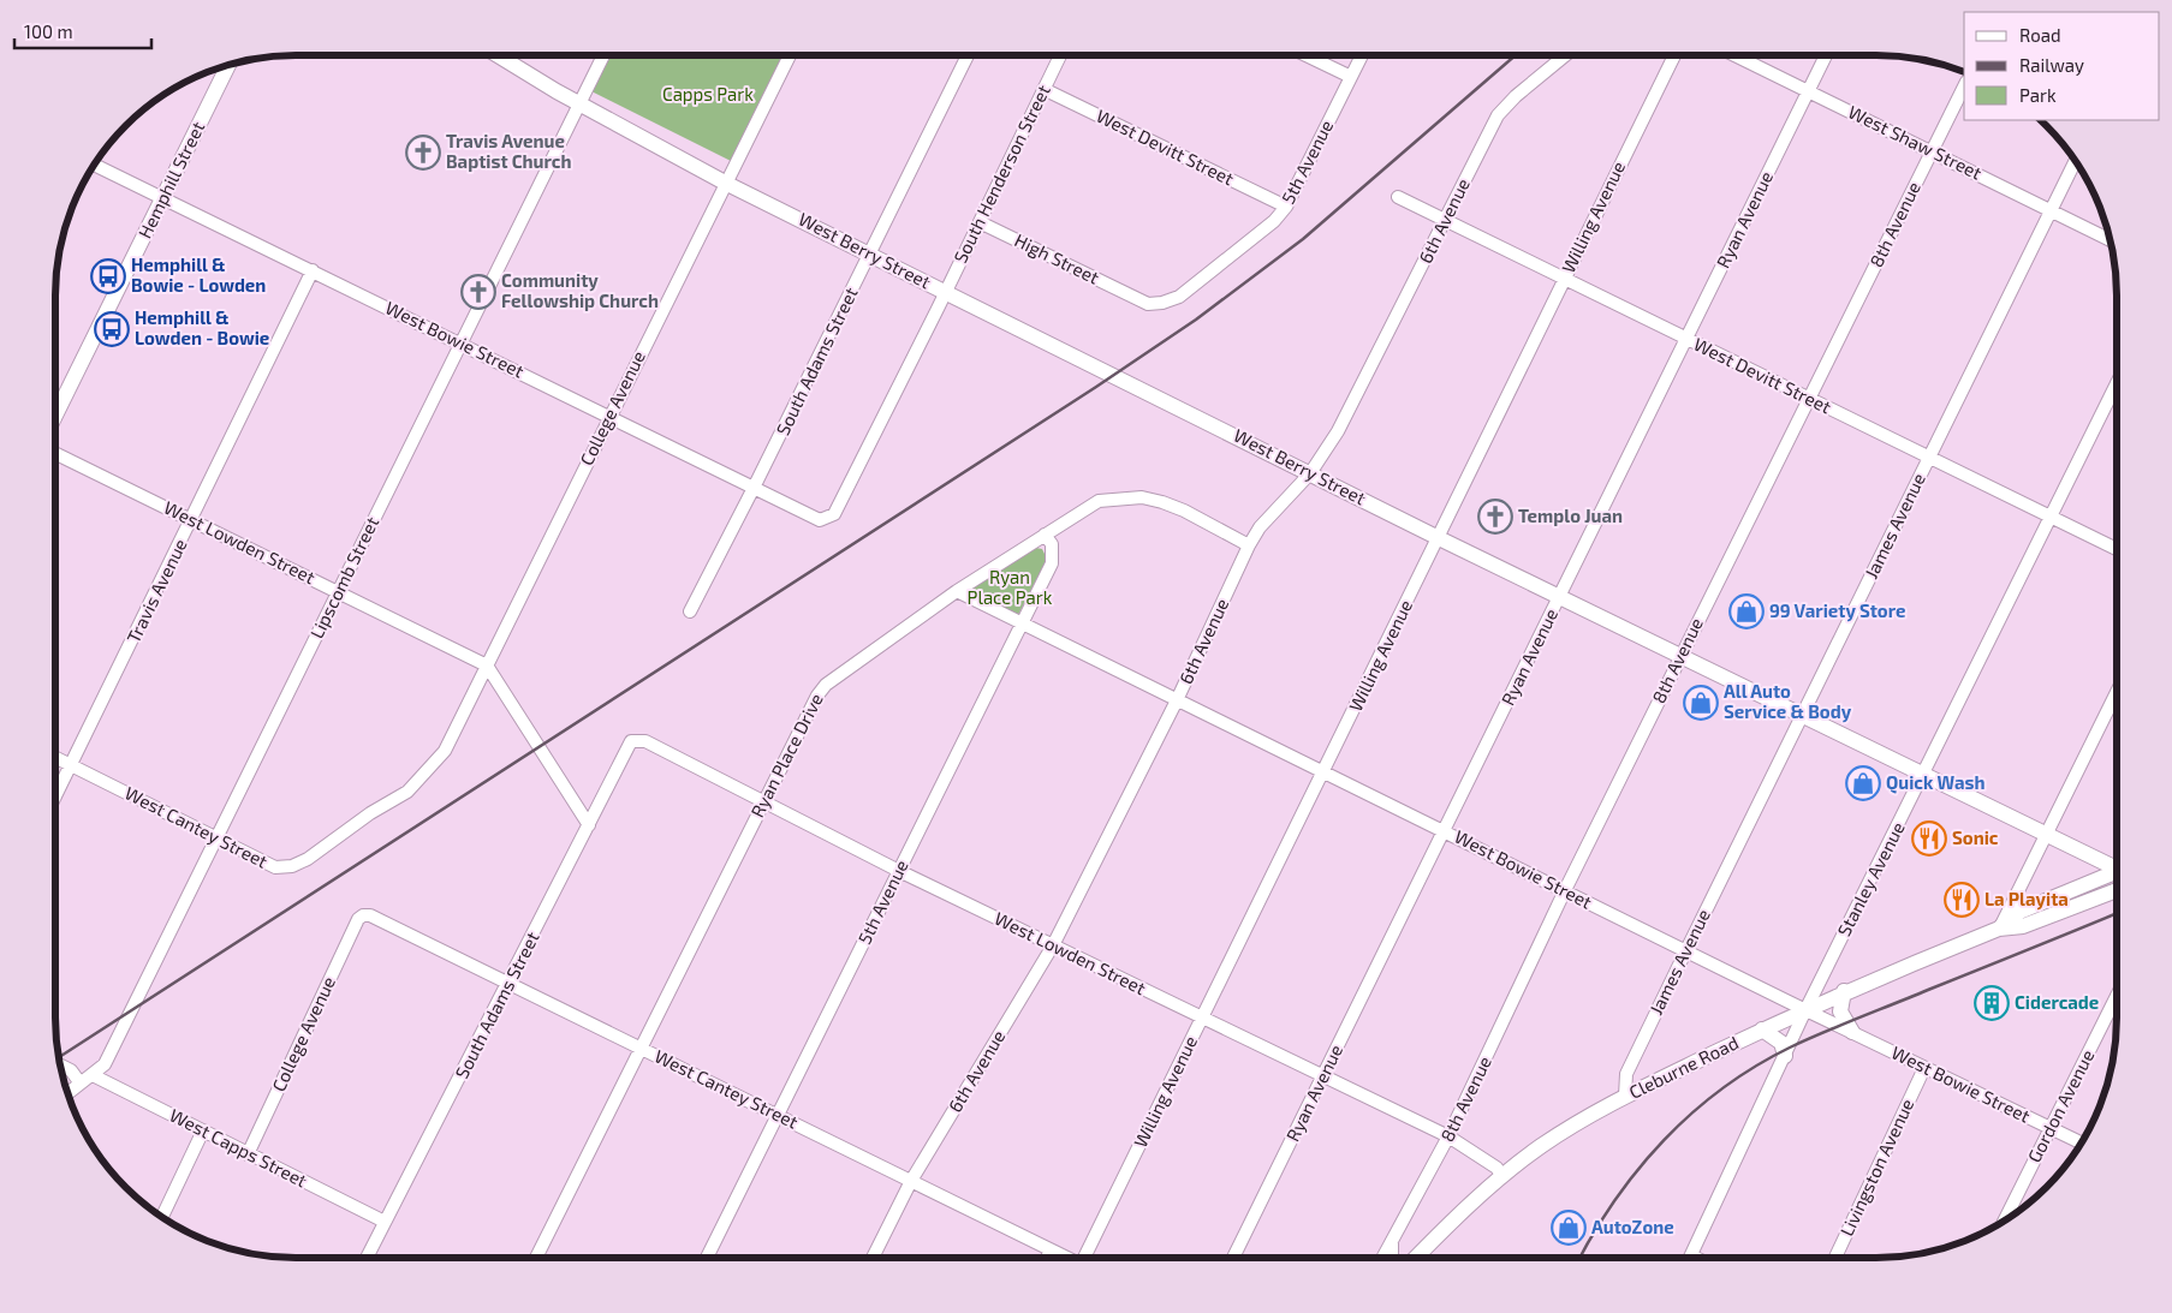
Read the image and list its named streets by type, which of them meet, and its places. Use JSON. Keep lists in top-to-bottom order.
{
  "streets": {
    "main road": ["Hemphill Street", "West Berry Street", "Cleburne Road"],
    "street": [
      "West Shaw Street",
      "West Devitt Street",
      "5th Avenue",
      "South Henderson Street",
      "Willing Avenue",
      "Ryan Avenue",
      "6th Avenue",
      "8th Avenue",
      "High Street",
      "West Bowie Street",
      "South Adams Street",
      "College Avenue",
      "James Avenue",
      "West Lowden Street",
      "Lipscomb Street",
      "Travis Avenue",
      "Ryan Place Drive",
      "West Cantey Street",
      "Stanley Avenue",
      "Gordon Avenue",
      "West Capps Street",
      "Livingston Avenue"
    ]
  },
  "crossings": [
    ["West Shaw Street", "Ryan Avenue"],
    ["West Shaw Street", "8th Avenue"],
    ["West Shaw Street", "James Avenue"],
    ["West Devitt Street", "5th Avenue"],
    ["West Devitt Street", "South Henderson Street"],
    ["West Devitt Street", "Willing Avenue"],
    ["West Devitt Street", "Ryan Avenue"],
    ["West Devitt Street", "6th Avenue"],
    ["West Devitt Street", "8th Avenue"],
    ["West Devitt Street", "James Avenue"],
    ["West Devitt Street", "Stanley Avenue"],
    ["5th Avenue", "High Street"],
    ["5th Avenue", "West Bowie Street"],
    ["5th Avenue", "West Lowden Street"],
    ["5th Avenue", "Ryan Place Drive"],
    ["5th Avenue", "West Cantey Street"],
    ["South Henderson Street", "West Berry Street"],
    ["South Henderson Street", "High Street"],
    ["South Henderson Street", "West Bowie Street"],
    ["Hemphill Street", "West Bowie Street"],
    ["Willing Avenue", "West Berry Street"],
    ["Willing Avenue", "West Bowie Street"],
    ["Willing Avenue", "West Lowden Street"],
    ["Ryan Avenue", "West Berry Street"],
    ["Ryan Avenue", "West Bowie Street"],
    ["Ryan Avenue", "West Lowden Street"],
    ["6th Avenue", "West Berry Street"],
    ["6th Avenue", "West Bowie Street"],
    ["6th Avenue", "West Lowden Street"],
    ["6th Avenue", "Ryan Place Drive"],
    ["6th Avenue", "West Cantey Street"],
    ["8th Avenue", "West Berry Street"],
    ["8th Avenue", "West Bowie Street"],
    ["8th Avenue", "West Lowden Street"],
    ["West Berry Street", "South Adams Street"],
    ["West Berry Street", "College Avenue"],
    ["West Berry Street", "James Avenue"],
    ["West Berry Street", "Lipscomb Street"],
    ["West Berry Street", "Stanley Avenue"],
    ["West Bowie Street", "South Adams Street"],
    ["West Bowie Street", "College Avenue"],
    ["West Bowie Street", "James Avenue"],
    ["West Bowie Street", "Lipscomb Street"],
    ["West Bowie Street", "Travis Avenue"],
    ["West Bowie Street", "Ryan Place Drive"],
    ["West Bowie Street", "Stanley Avenue"],
    ["West Bowie Street", "Cleburne Road"],
    ["West Bowie Street", "Gordon Avenue"],
    ["West Bowie Street", "Livingston Avenue"],
    ["South Adams Street", "West Lowden Street"],
    ["South Adams Street", "West Cantey Street"],
    ["South Adams Street", "West Capps Street"],
    ["College Avenue", "West Lowden Street"],
    ["College Avenue", "West Cantey Street"],
    ["College Avenue", "West Capps Street"],
    ["James Avenue", "Cleburne Road"],
    ["West Lowden Street", "Lipscomb Street"],
    ["West Lowden Street", "Travis Avenue"],
    ["West Lowden Street", "Ryan Place Drive"],
    ["West Lowden Street", "Cleburne Road"],
    ["Lipscomb Street", "West Cantey Street"],
    ["Lipscomb Street", "West Capps Street"],
    ["Travis Avenue", "West Cantey Street"],
    ["Ryan Place Drive", "West Cantey Street"],
    ["Stanley Avenue", "Cleburne Road"]
  ],
  "parks": ["Capps Park", "Ryan Place Park"],
  "places": {
    "church": ["Travis Avenue Baptist Church", "Community Fellowship Church", "Templo Juan"],
    "bus stop": ["Hemphill & Bowie - Lowden", "Hemphill & Lowden - Bowie"],
    "shop": [
      "99 Variety Store",
      "All Auto Service & Body",
      "Quick Wash",
      "AutoZone"
    ],
    "restaurant": ["Sonic", "La Playita"],
    "building": ["Cidercade"]
  },
  "legend": ["Road", "Railway", "Park"],
  "scale_bar": "100 m"
}
